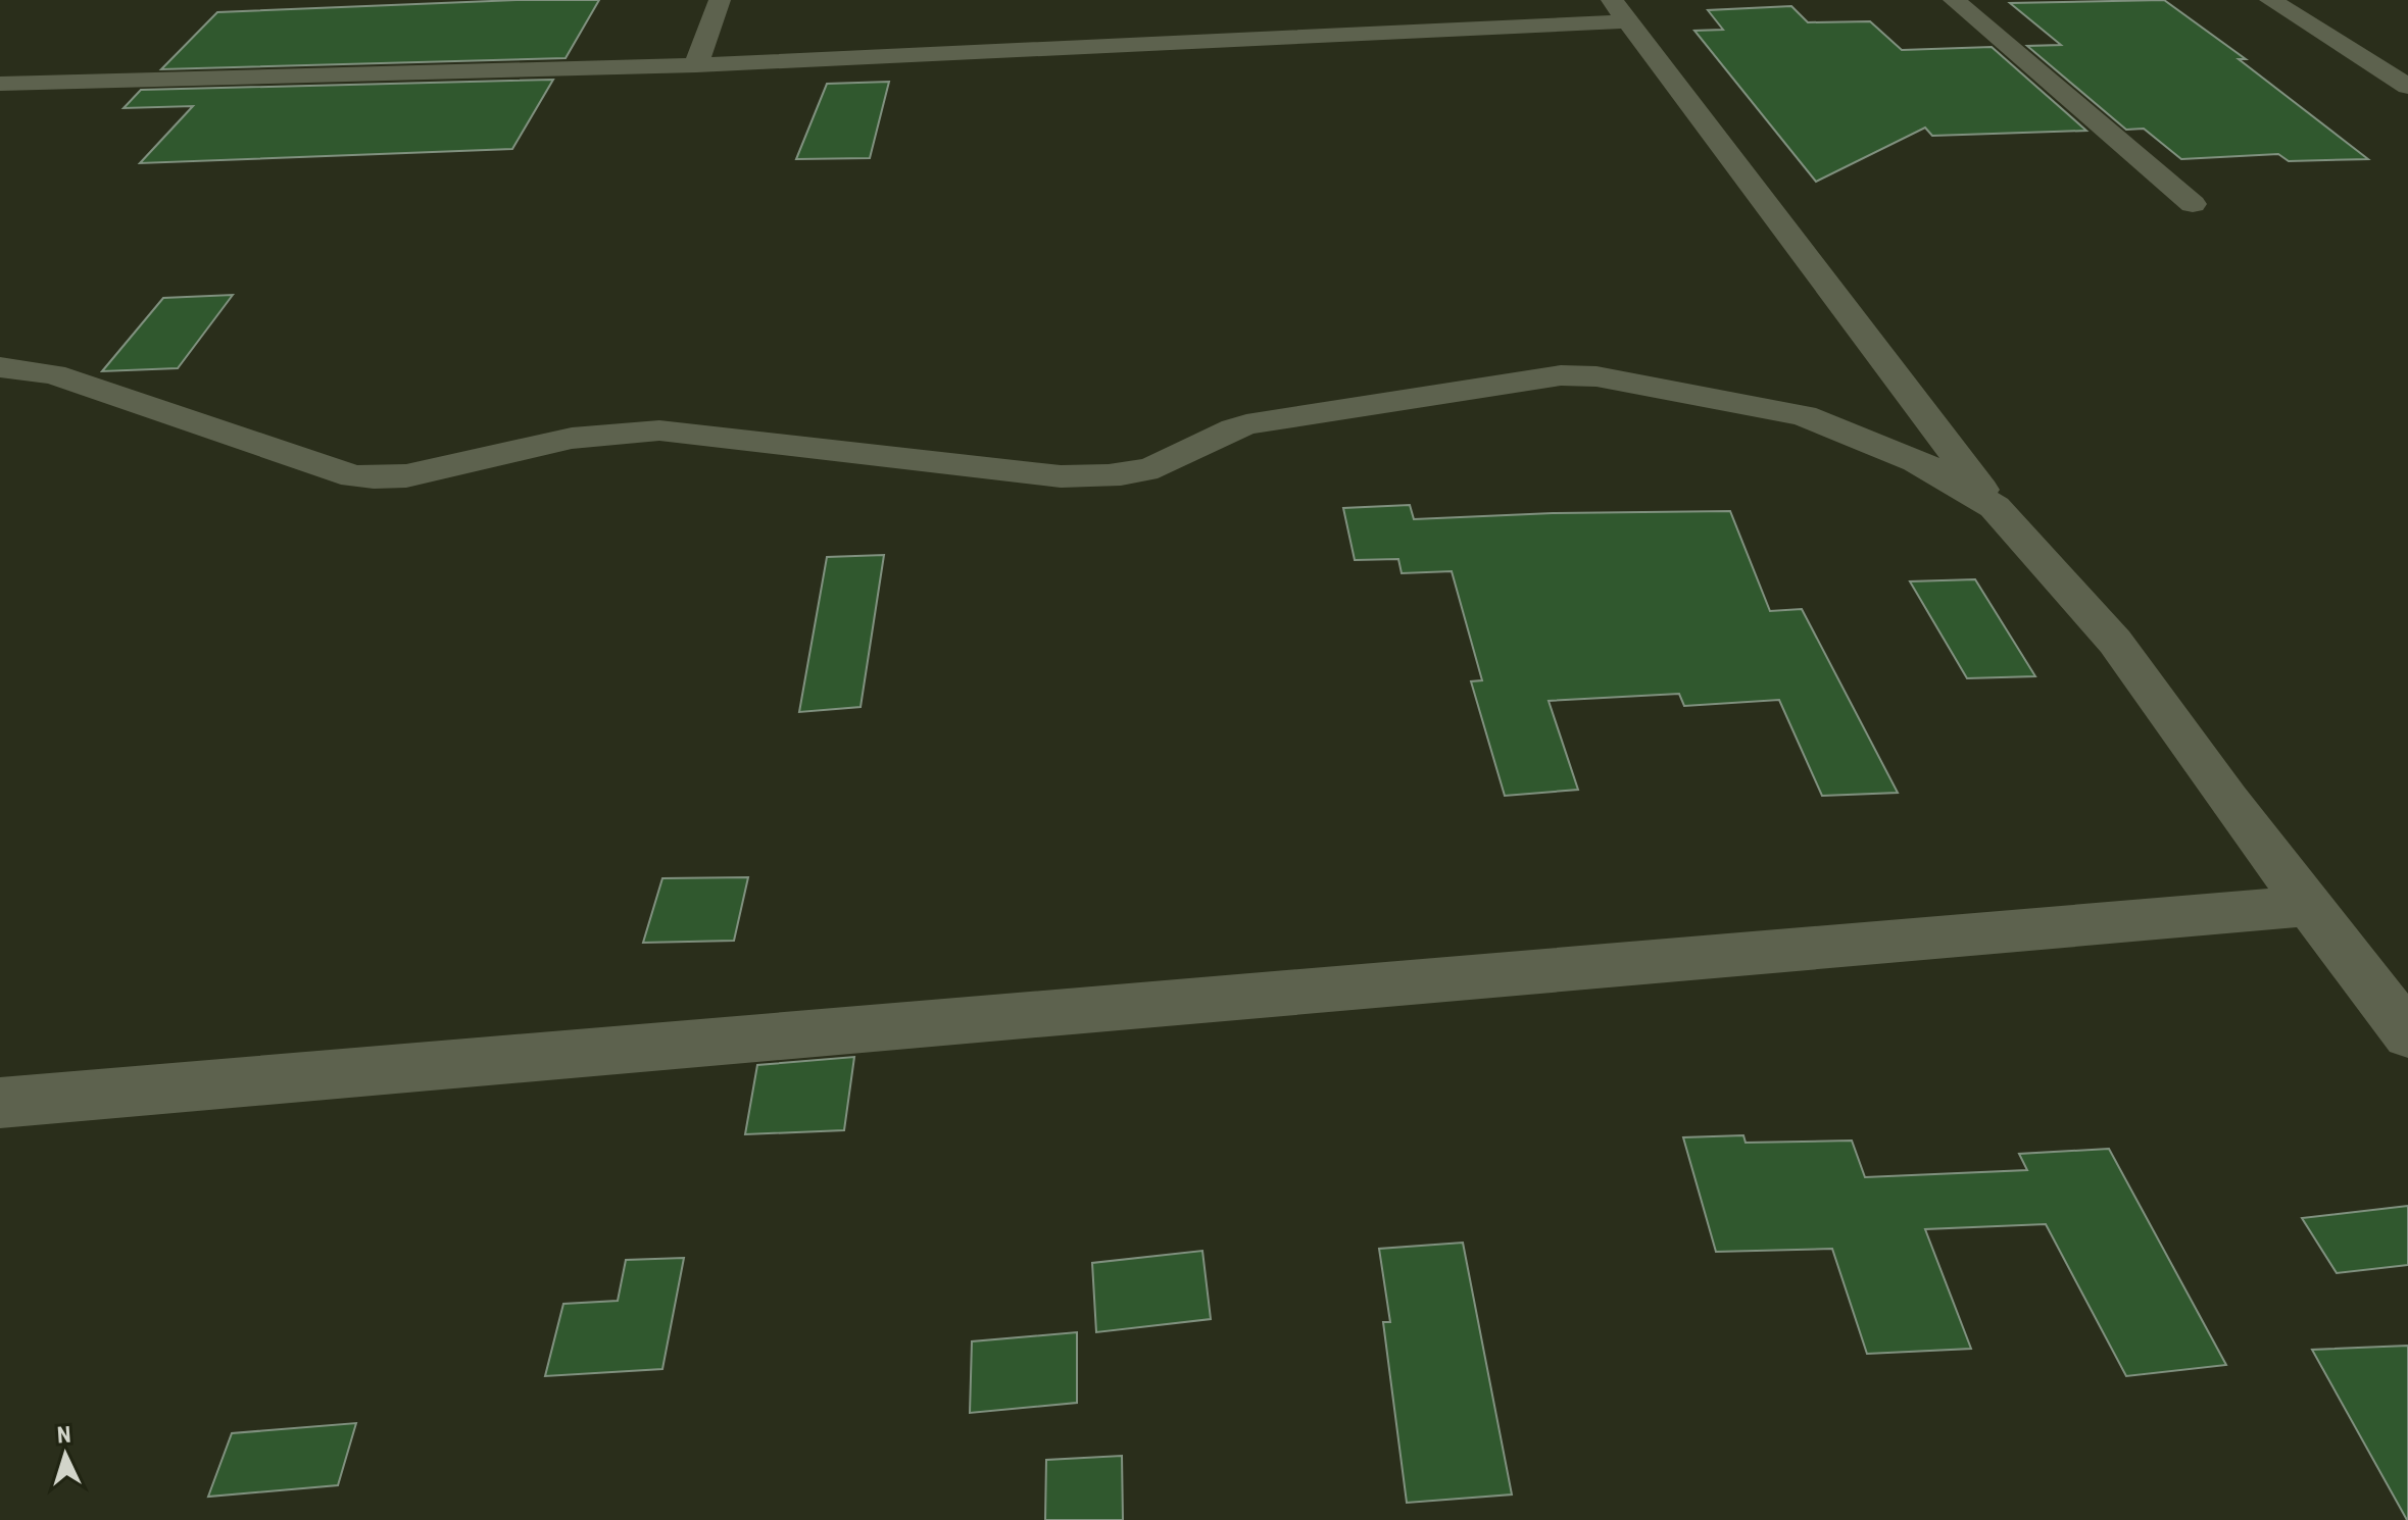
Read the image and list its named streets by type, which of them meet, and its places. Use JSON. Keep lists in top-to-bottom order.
{
  "north": "top"
}
